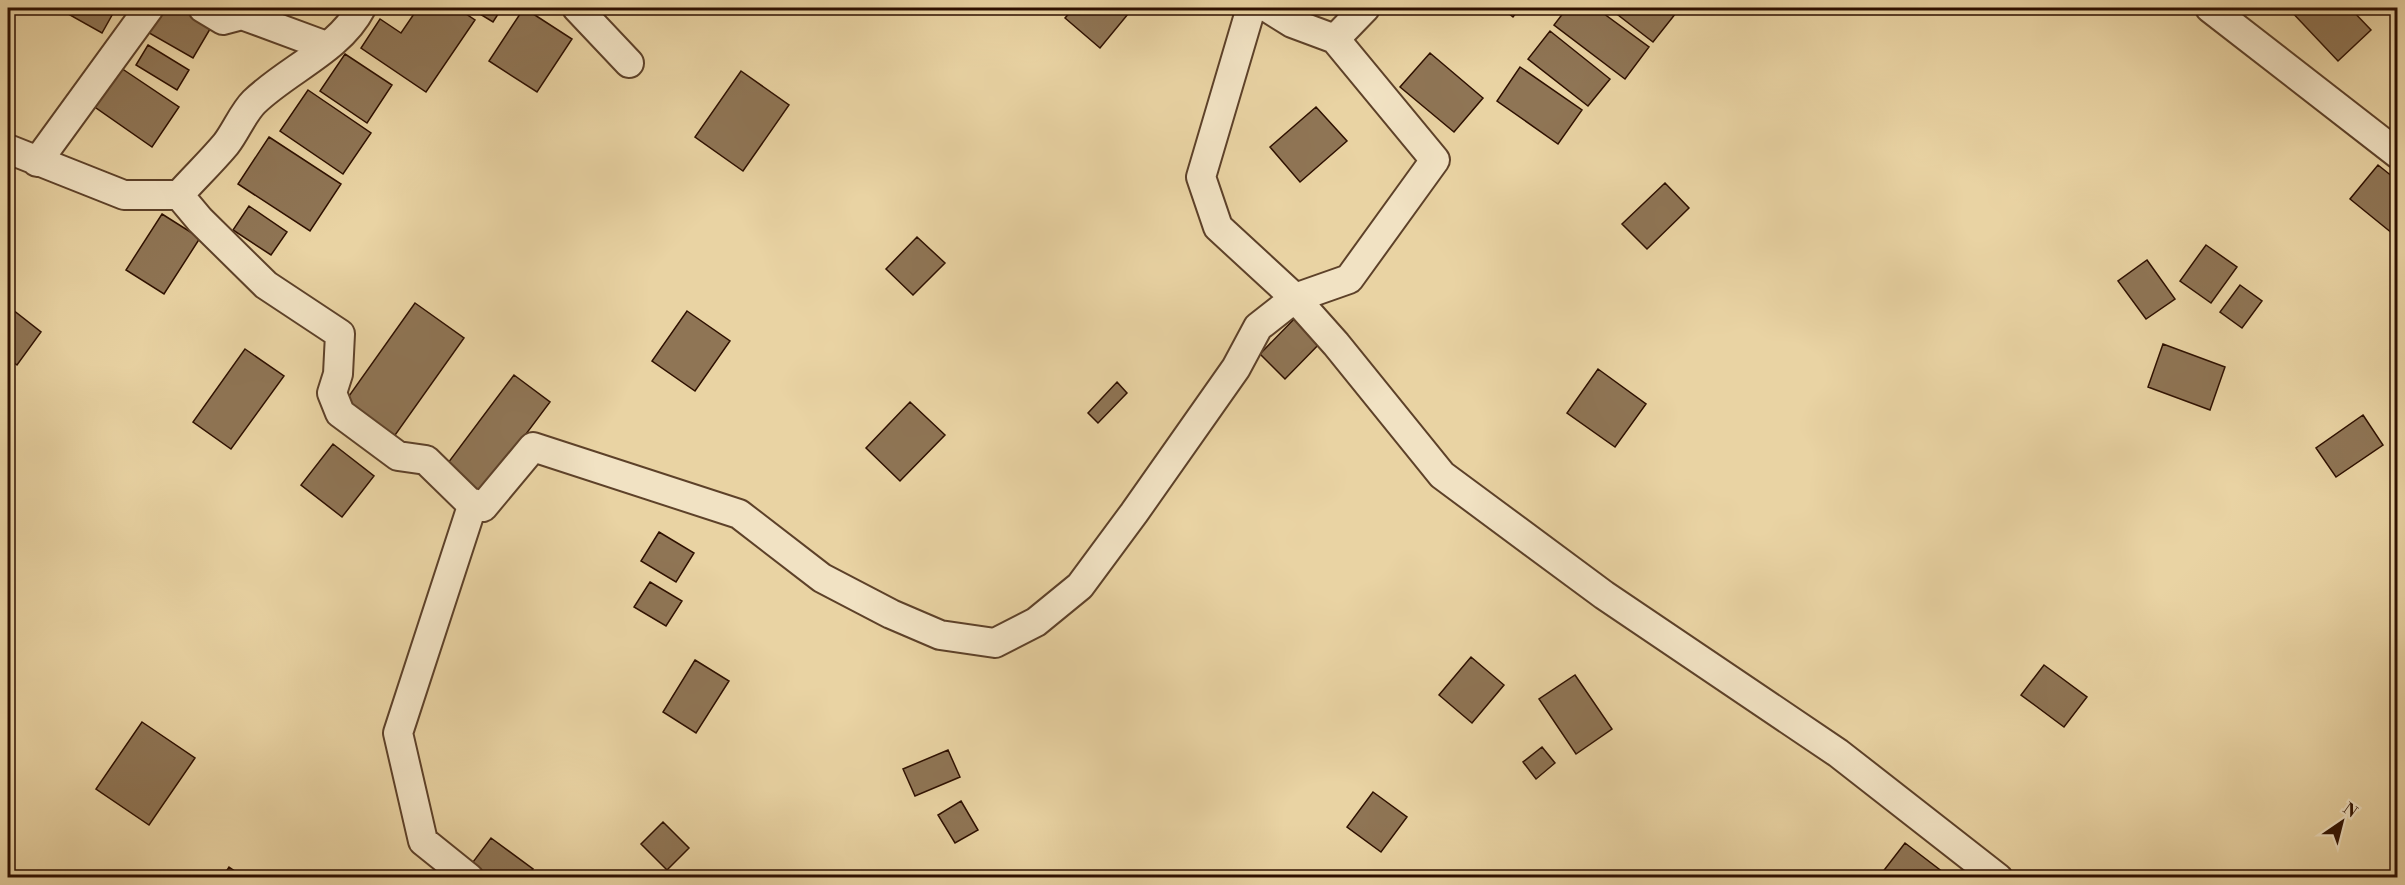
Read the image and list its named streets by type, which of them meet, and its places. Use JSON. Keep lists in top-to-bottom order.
{
  "north": "top right"
}
